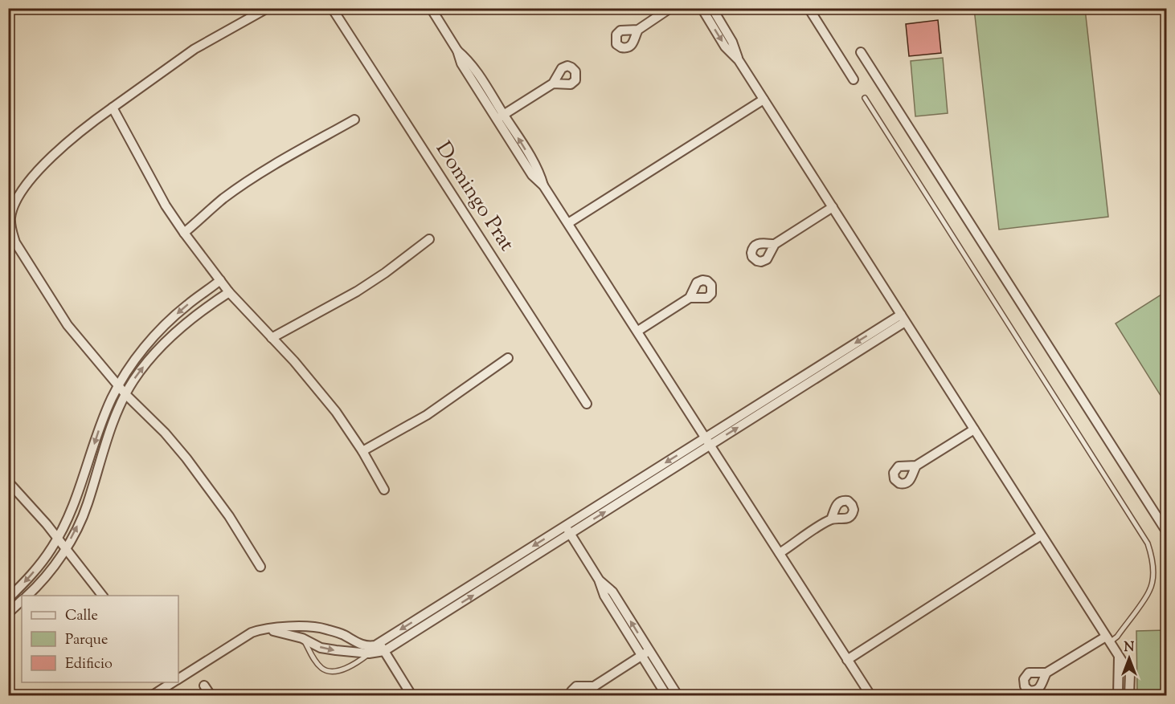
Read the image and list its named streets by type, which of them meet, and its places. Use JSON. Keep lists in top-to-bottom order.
{
  "streets": {
    "street": ["Domingo Prat"]
  },
  "legend": ["Calle", "Parque", "Edificio"],
  "north": "top"
}
